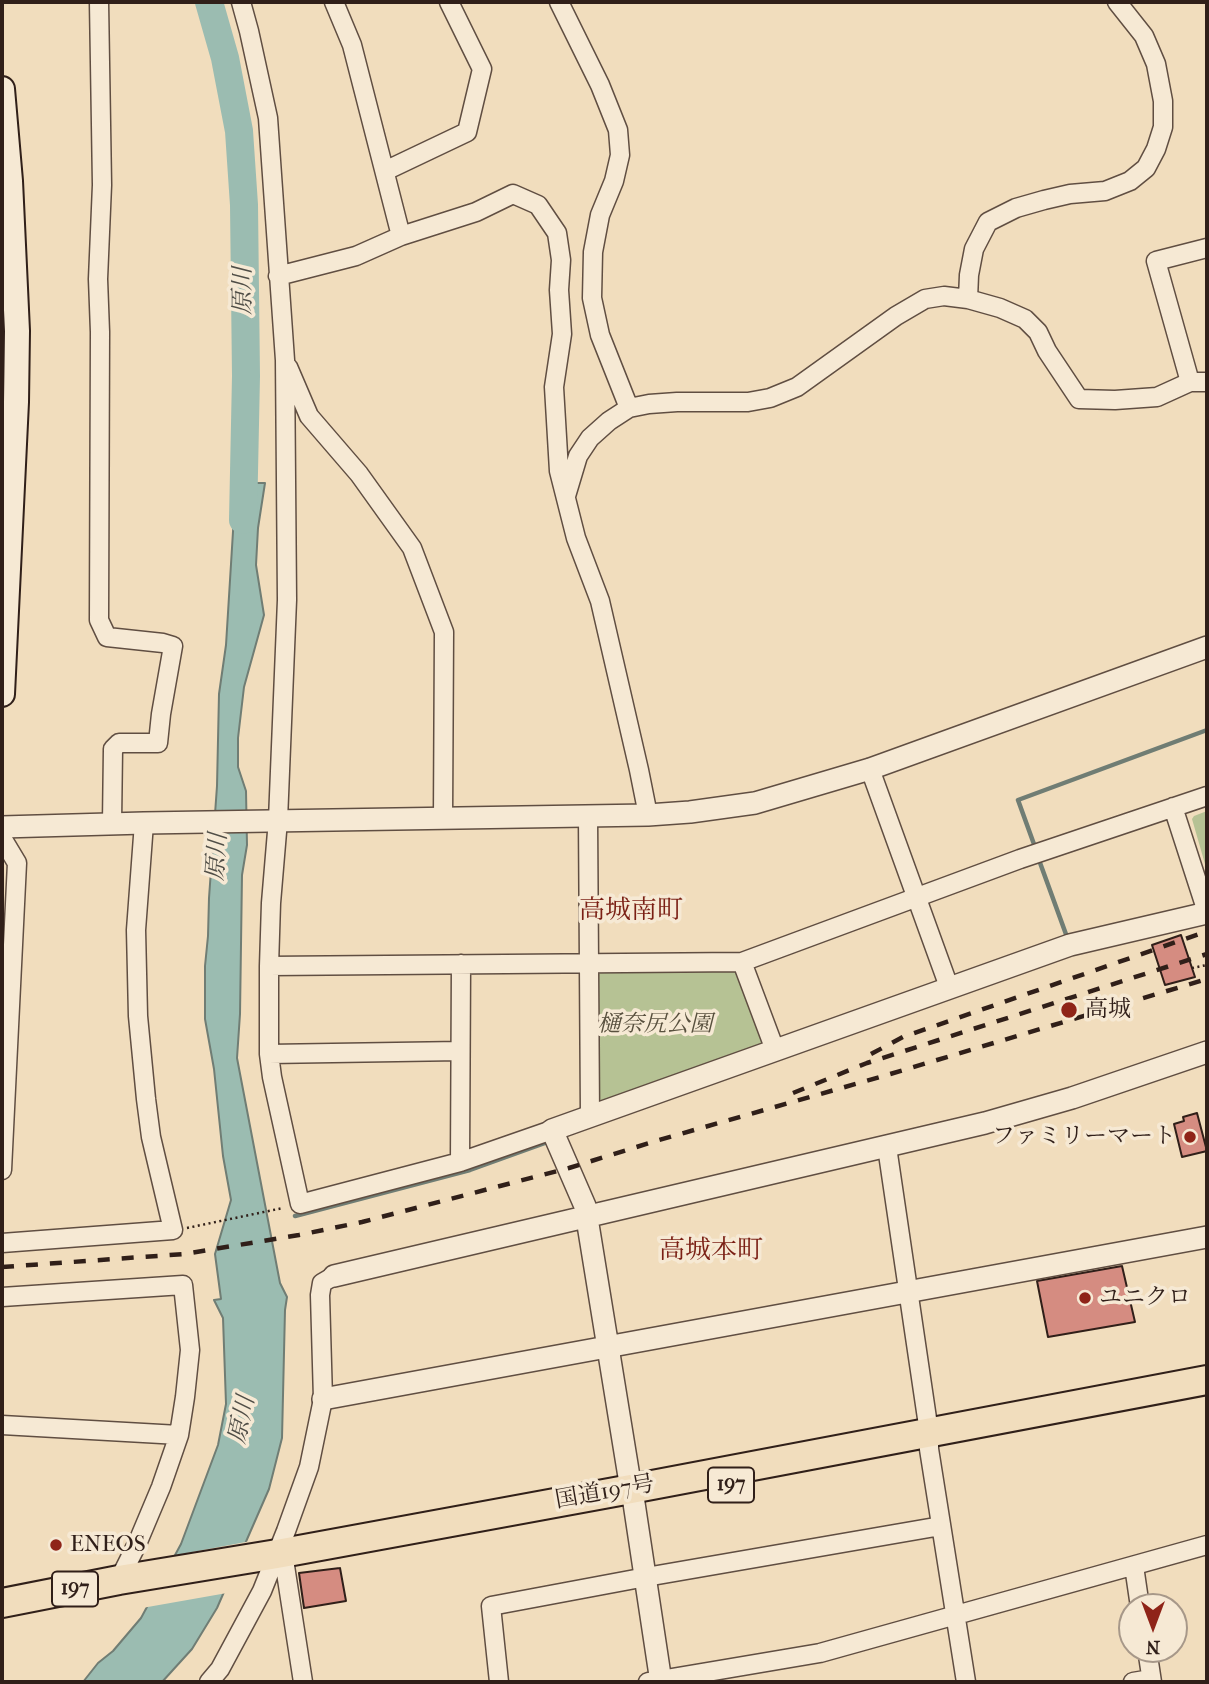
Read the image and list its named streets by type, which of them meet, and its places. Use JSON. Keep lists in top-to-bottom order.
{
  "streets": {
    "highway": ["197", "国道197号"]
  },
  "districts": ["高城南町", "高城本町"],
  "water": ["原川"],
  "parks": ["樋奈尻公園"],
  "places": [
    "高城",
    "ファミリーマート",
    "ユニクロ",
    "ENEOS"
  ],
  "north": "bottom"
}
